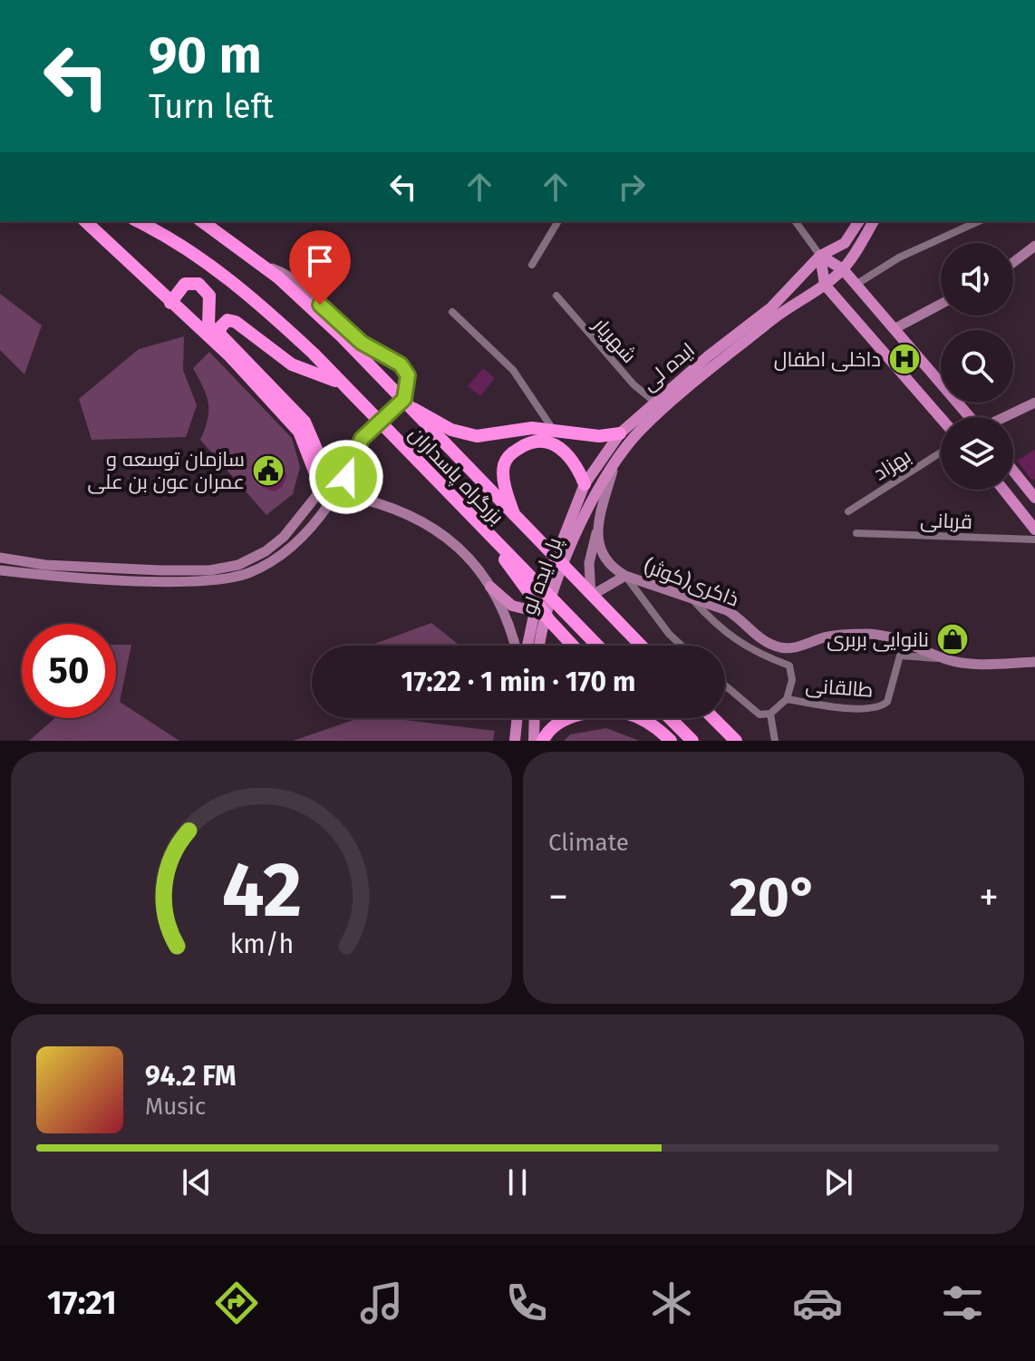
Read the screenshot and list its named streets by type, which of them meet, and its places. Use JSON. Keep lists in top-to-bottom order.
{
  "streets": {
    "highway": ["بزرگراه پاسداران"],
    "main road": ["ایده لی", "پل ایده لو"],
    "street": [
      "شهریار",
      "بهزاد",
      "قربانی",
      "ذاکری(کوثر)",
      "طالقانی"
    ]
  },
  "crossings": [
    ["شهریار", "ایده لی"],
    ["ایده لی", "پل ایده لو"],
    ["بزرگراه پاسداران", "ذاکری(کوثر)"],
    ["ذاکری(کوثر)", "طالقانی"]
  ],
  "places": {
    "hospital": ["داخلی اطفال"],
    "public building": ["سازمان توسعه و عمران عون بن علی"],
    "shop": ["نانوایی بربری"]
  },
  "page": {
    "turn": ["90 m", "Turn left"],
    "limit": "50",
    "trip": "17:22 · 1 min · 170 m",
    "tile": "Climate",
    "heat": ["−", "20°", "+"],
    "song": ["94.2 FM", "Music"],
    "tabs": "17:21",
    "gauge": ["42", "km/h"]
  }
}
